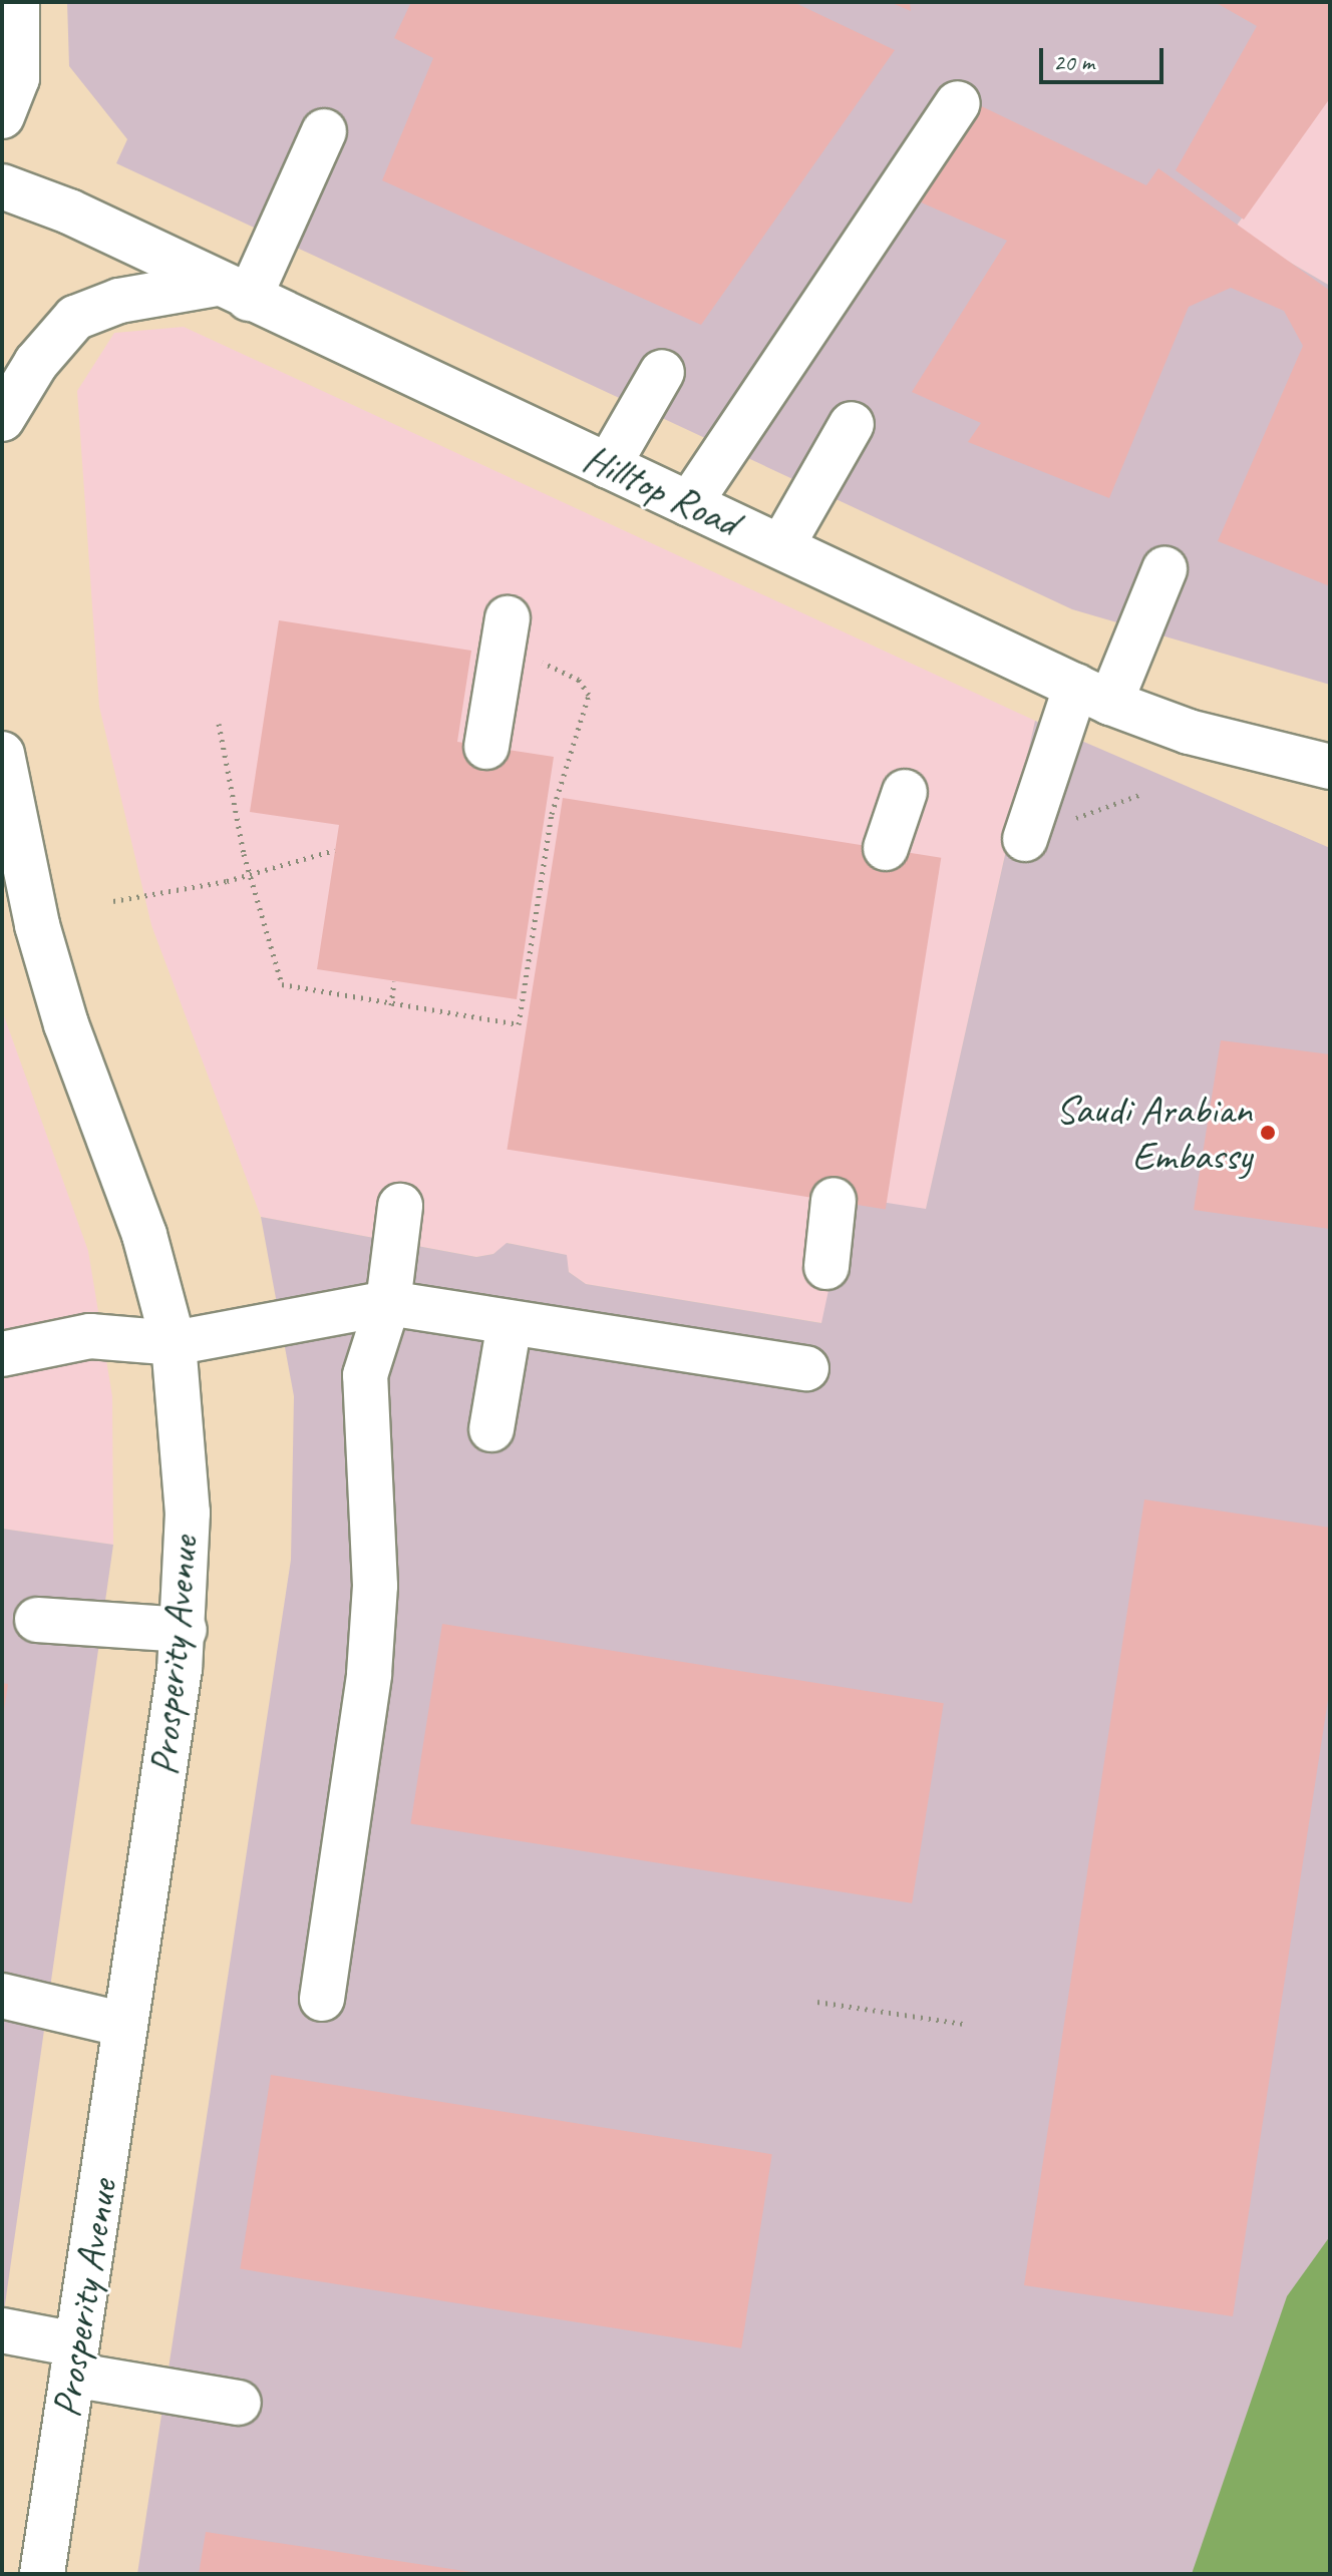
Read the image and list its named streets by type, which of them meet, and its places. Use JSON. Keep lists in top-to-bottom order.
{
  "streets": {
    "main road": ["Hilltop Road", "Prosperity Avenue"]
  },
  "places": ["Saudi Arabian Embassy"],
  "scale_bar": "20 m"
}
